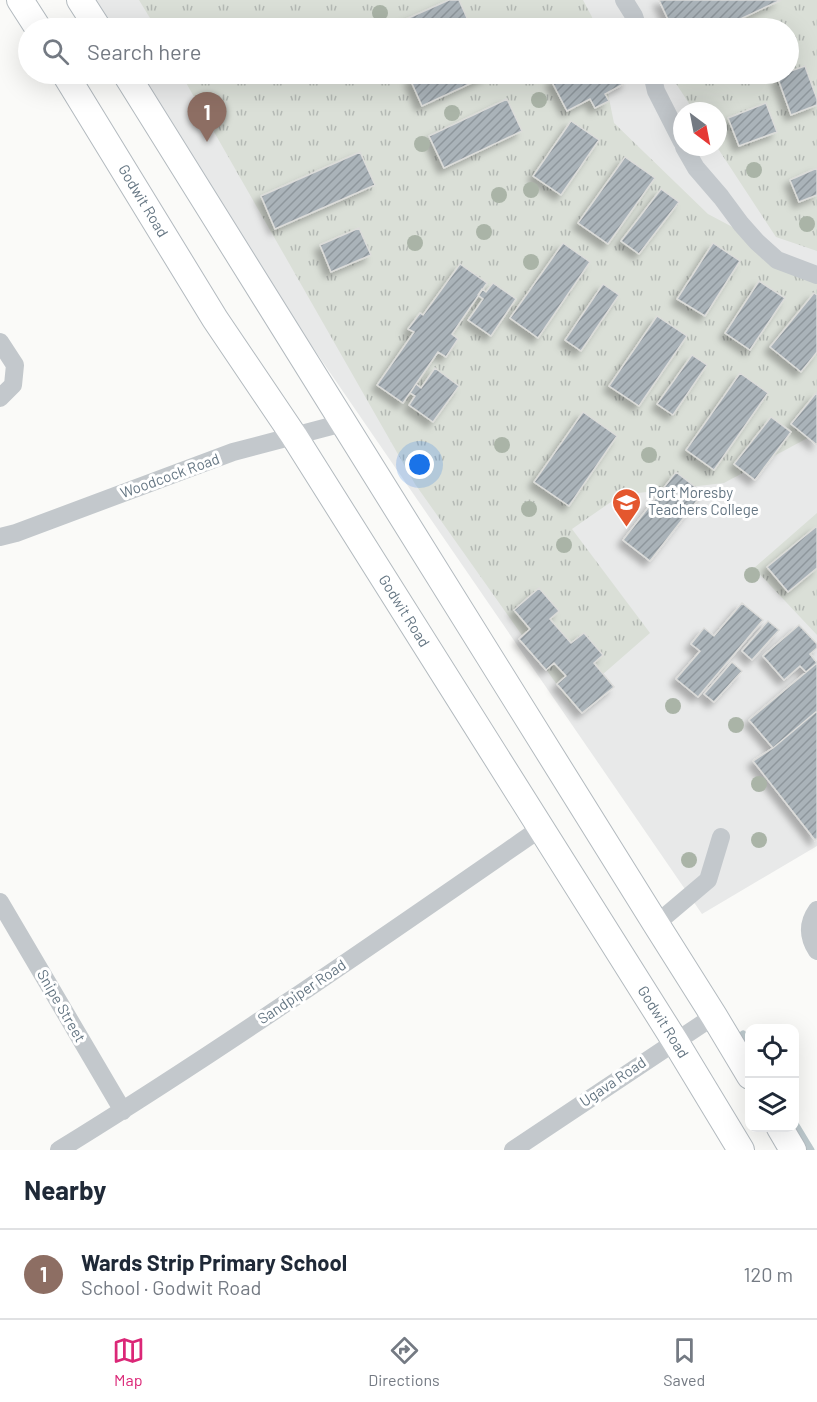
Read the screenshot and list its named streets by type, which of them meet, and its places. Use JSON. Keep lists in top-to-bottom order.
{
  "streets": {
    "main road": ["Godwit Road"],
    "street": [
      "Woodcock Road",
      "Sandpiper Road",
      "Snipe Street",
      "Ugava Road"
    ]
  },
  "crossings": [
    ["Godwit Road", "Woodcock Road"],
    ["Godwit Road", "Sandpiper Road"],
    ["Godwit Road", "Ugava Road"],
    ["Sandpiper Road", "Snipe Street"]
  ],
  "places": {
    "school or university": ["Port Moresby Teachers College"]
  },
  "north": "bottom right",
  "page": {
    "search": "Search here",
    "pins": "1",
    "heading": "Nearby",
    "list": [
      {
        "mark": "1",
        "name": "Wards Strip Primary School",
        "note": "School · Godwit Road",
        "value": "120 m"
      }
    ],
    "nav": ["Map", "Directions", "Saved"]
  }
}
